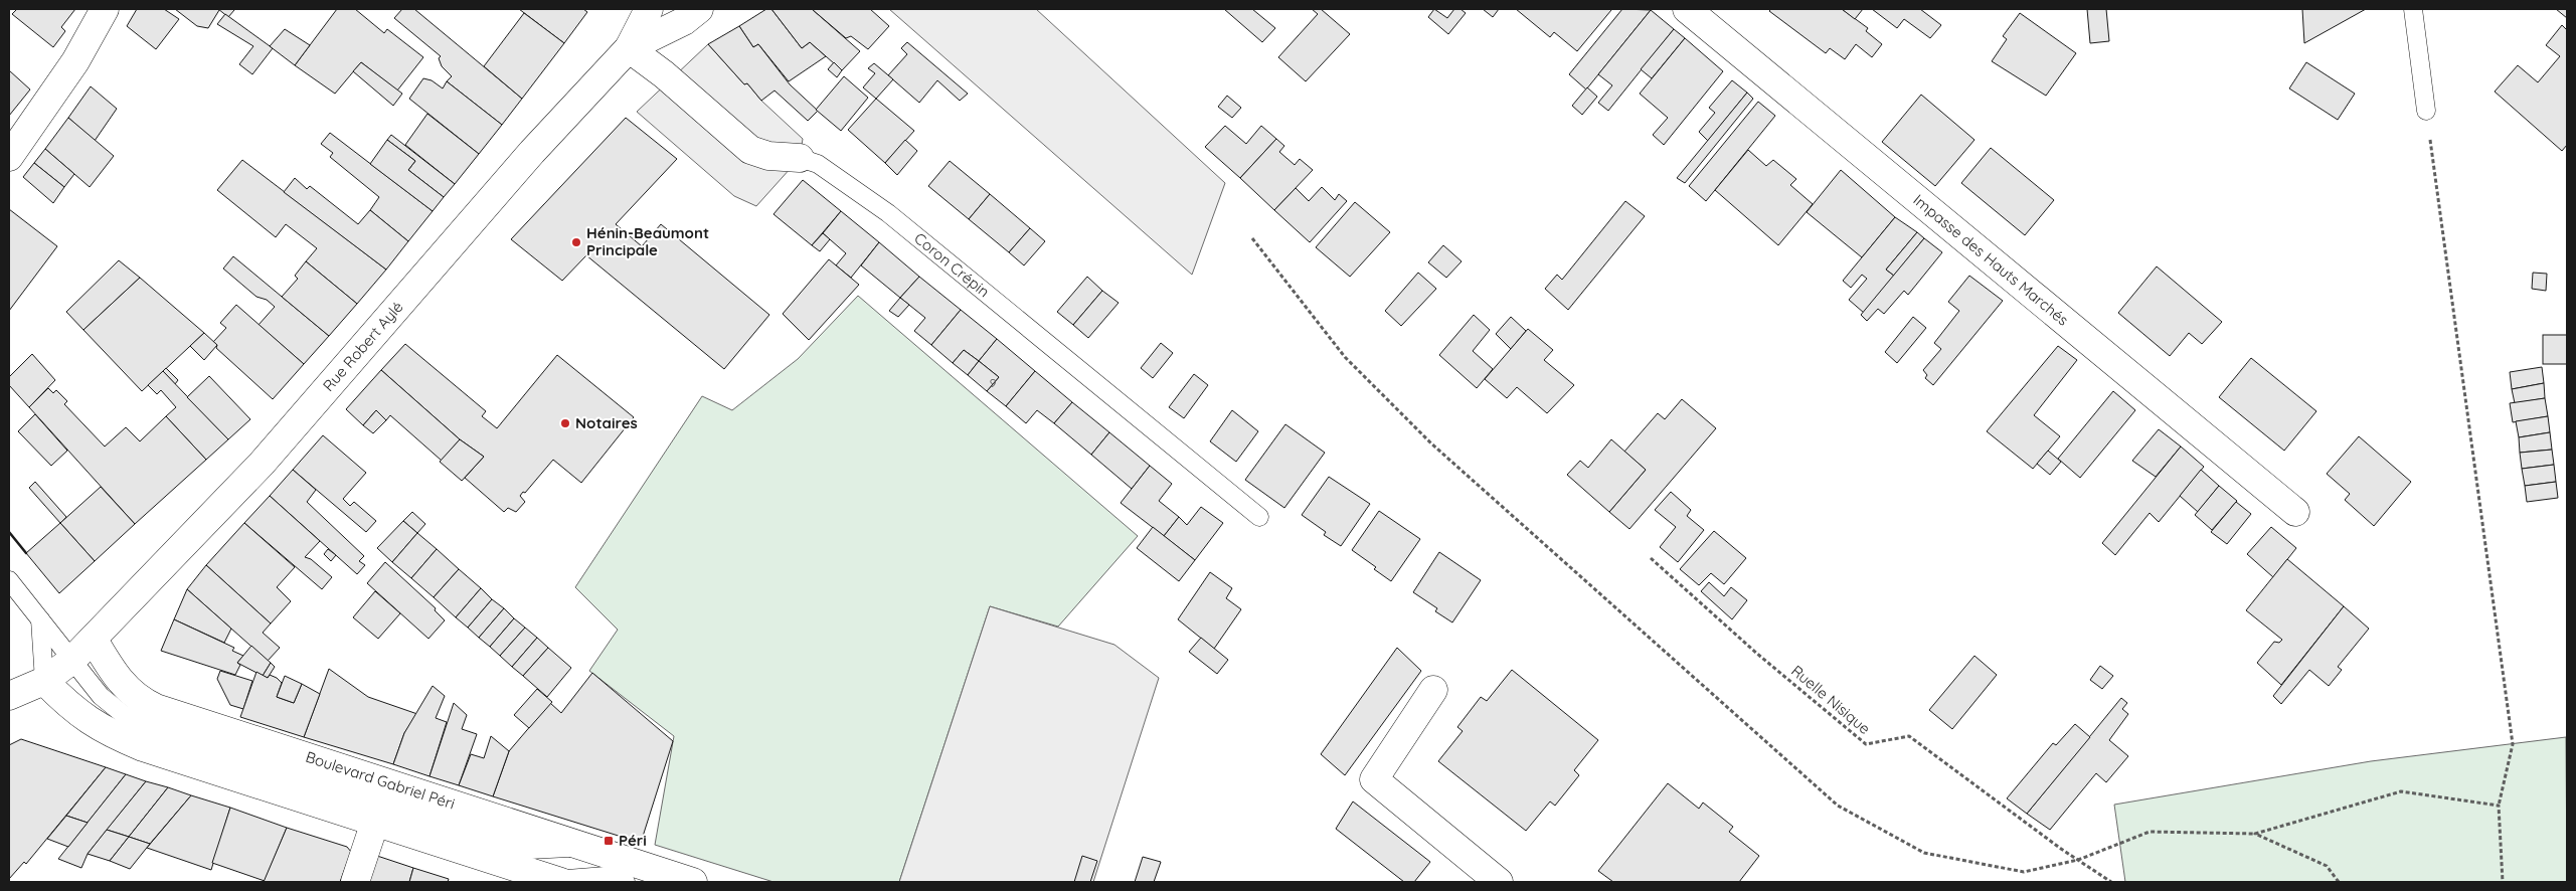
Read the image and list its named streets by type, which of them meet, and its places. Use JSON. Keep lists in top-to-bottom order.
{
  "streets": {
    "main road": [
      "Impasse des Hauts Marchés",
      "Coron Crépin",
      "Rue Robert Aylé",
      "Boulevard Gabriel Péri"
    ],
    "path": ["Ruelle Nisique"]
  },
  "crossings": [
    ["Coron Crépin", "Rue Robert Aylé"],
    ["Rue Robert Aylé", "Boulevard Gabriel Péri"]
  ],
  "places": {
    "other": ["Hénin-Beaumont Principale", "Notaires"],
    "transit": ["Péri"]
  },
  "house_numbers": ["9"]
}
